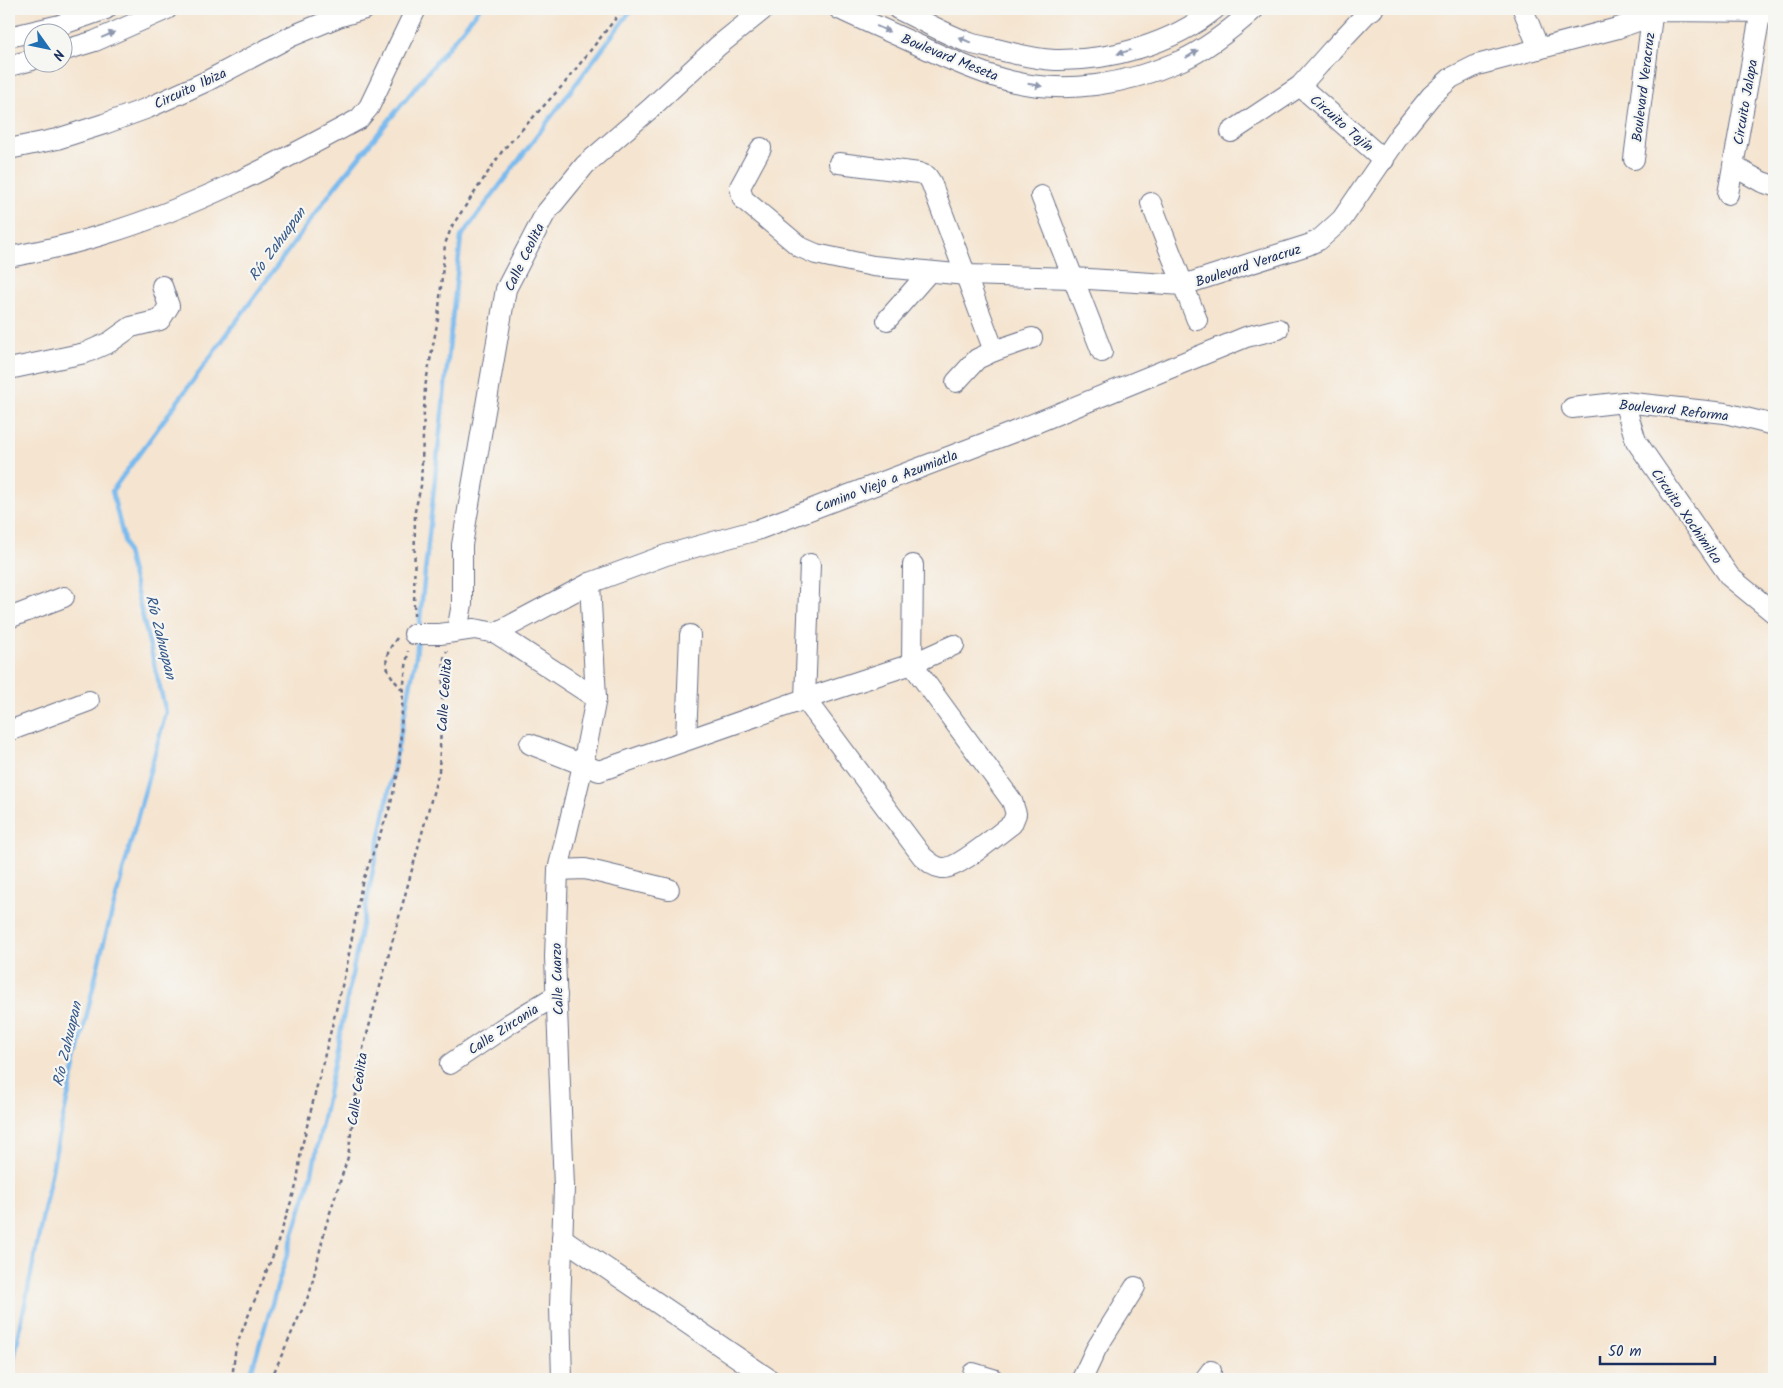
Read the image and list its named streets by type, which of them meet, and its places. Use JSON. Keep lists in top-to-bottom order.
{
  "streets": {
    "street": [
      "Boulevard Meseta",
      "Boulevard Veracruz",
      "Circuito Ibiza",
      "Circuito Jalapa",
      "Circuito Tajín",
      "Calle Ceolita",
      "Boulevard Reforma",
      "Camino Viejo a Azumiatla",
      "Circuito Xochimilco",
      "Calle Cuarzo",
      "Calle Zirconia"
    ]
  },
  "crossings": [
    ["Boulevard Veracruz", "Circuito Jalapa"],
    ["Boulevard Veracruz", "Circuito Tajín"],
    ["Boulevard Reforma", "Circuito Xochimilco"],
    ["Camino Viejo a Azumiatla", "Calle Cuarzo"],
    ["Calle Cuarzo", "Calle Zirconia"]
  ],
  "water": ["Río Zahuapan"],
  "scale_bar": "50 m",
  "north": "bottom right"
}
